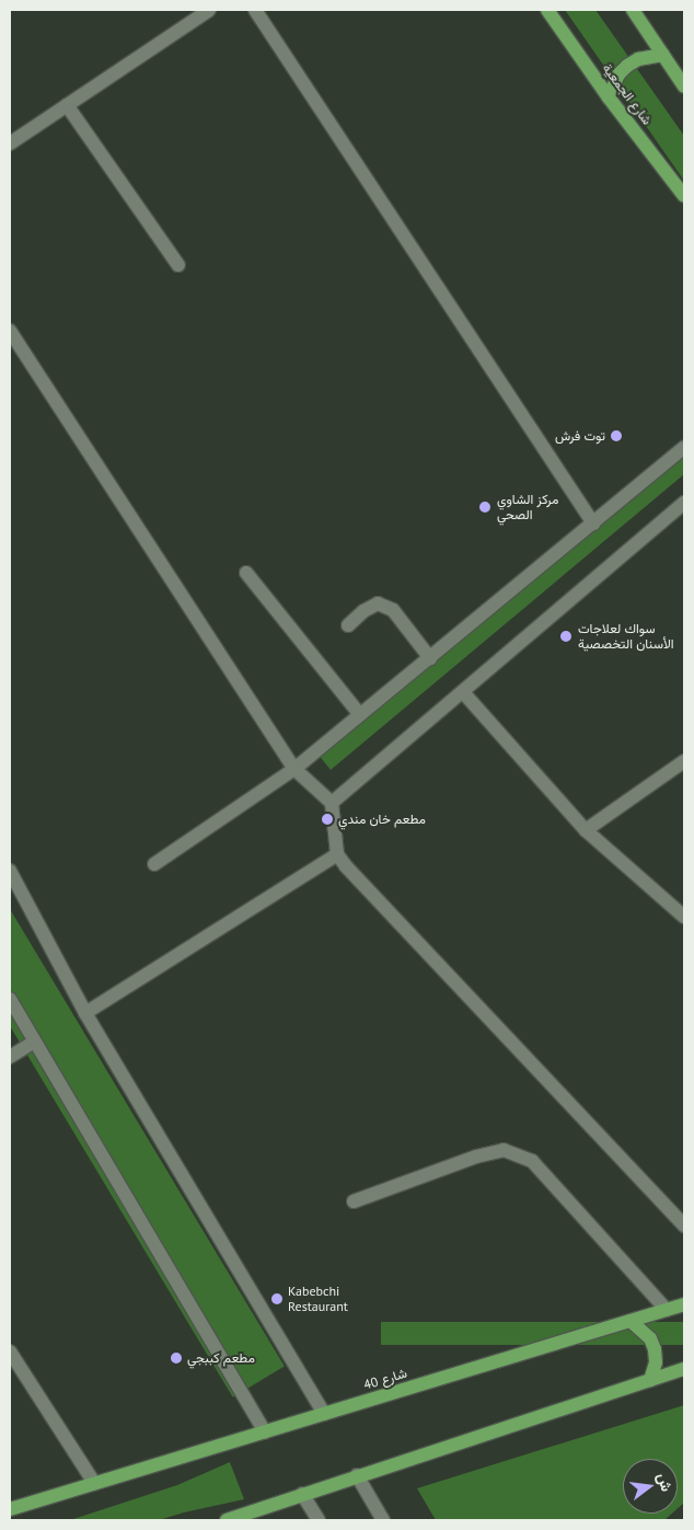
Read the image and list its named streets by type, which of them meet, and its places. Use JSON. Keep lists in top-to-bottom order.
{
  "streets": {
    "main road": ["شارع الجمعية", "شارع 40"]
  },
  "places": [
    "توت فرش",
    "مركز الشاوي الصحي",
    "سواك لعلاجات الأسنان التخصصية",
    "مطعم خان مندي",
    "Kabebchi Restaurant",
    "مطعم كببجي"
  ],
  "north": "right"
}
